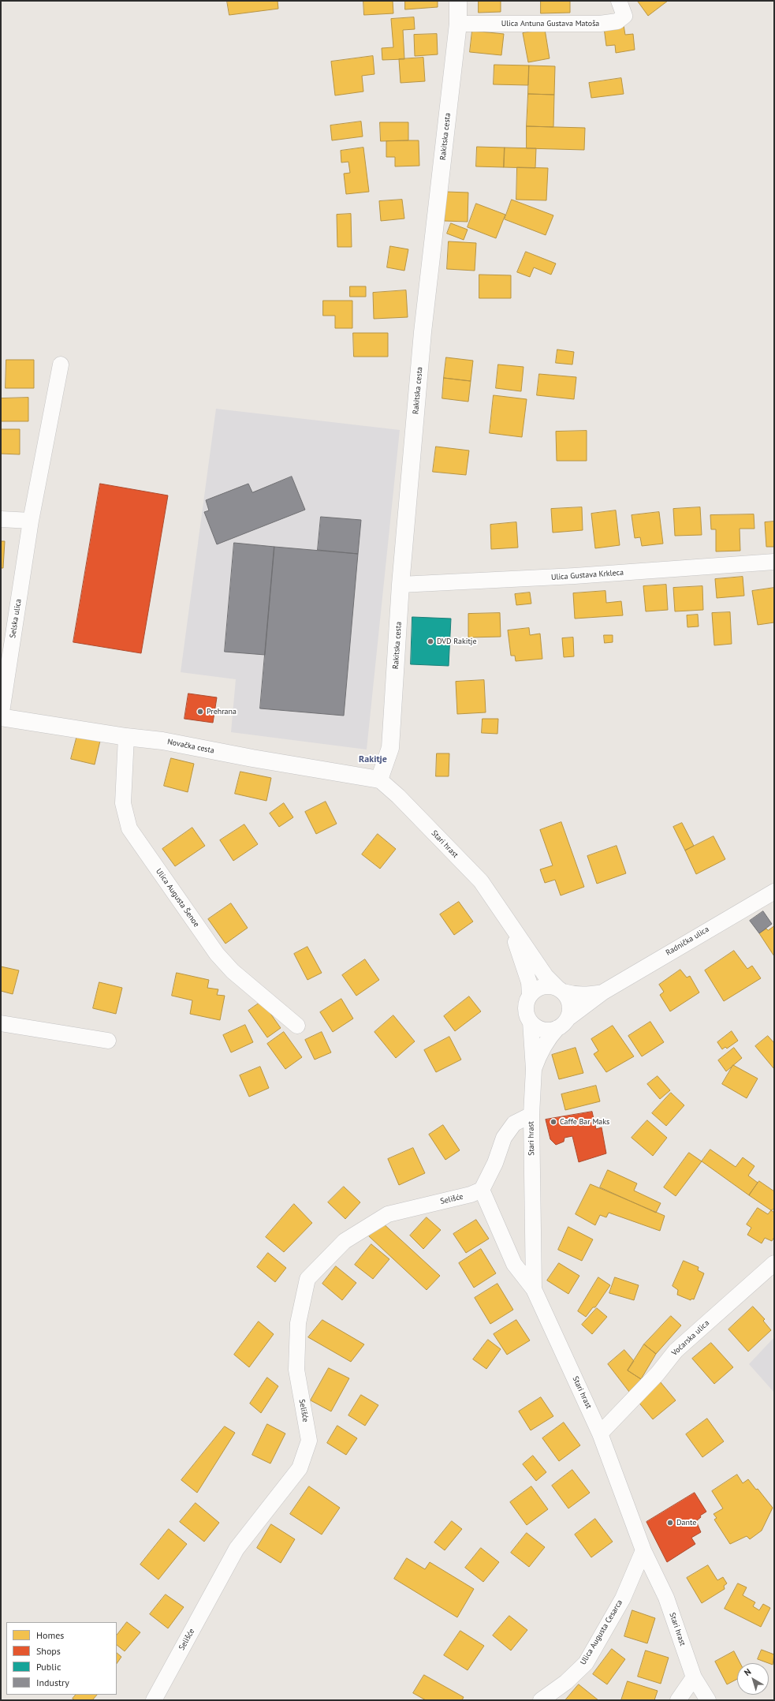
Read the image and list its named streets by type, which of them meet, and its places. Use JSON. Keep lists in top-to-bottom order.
{
  "streets": {
    "street": [
      "Ulica Antuna Gustava Matoša",
      "Rakitska cesta",
      "Ulica Gustava Krkleca",
      "Selska ulica",
      "Novačka cesta",
      "Stari hrast",
      "Ulica Augusta Šenoe",
      "Radnička ulica",
      "Selišće",
      "Voćarska ulica",
      "Ulica Augusta Cesarca"
    ]
  },
  "crossings": [
    ["Ulica Antuna Gustava Matoša", "Rakitska cesta"],
    ["Rakitska cesta", "Ulica Gustava Krkleca"],
    ["Rakitska cesta", "Novačka cesta"],
    ["Rakitska cesta", "Stari hrast"],
    ["Selska ulica", "Novačka cesta"],
    ["Novačka cesta", "Stari hrast"],
    ["Novačka cesta", "Ulica Augusta Šenoe"],
    ["Stari hrast", "Radnička ulica"],
    ["Stari hrast", "Voćarska ulica"],
    ["Stari hrast", "Ulica Augusta Cesarca"]
  ],
  "districts": ["Rakitje"],
  "places": [
    "DVD Rakitje",
    "Prehrana",
    "Caffe Bar Maks",
    "Dante"
  ],
  "legend": [
    "Homes",
    "Shops",
    "Public",
    "Industry"
  ],
  "north": "top left"
}
